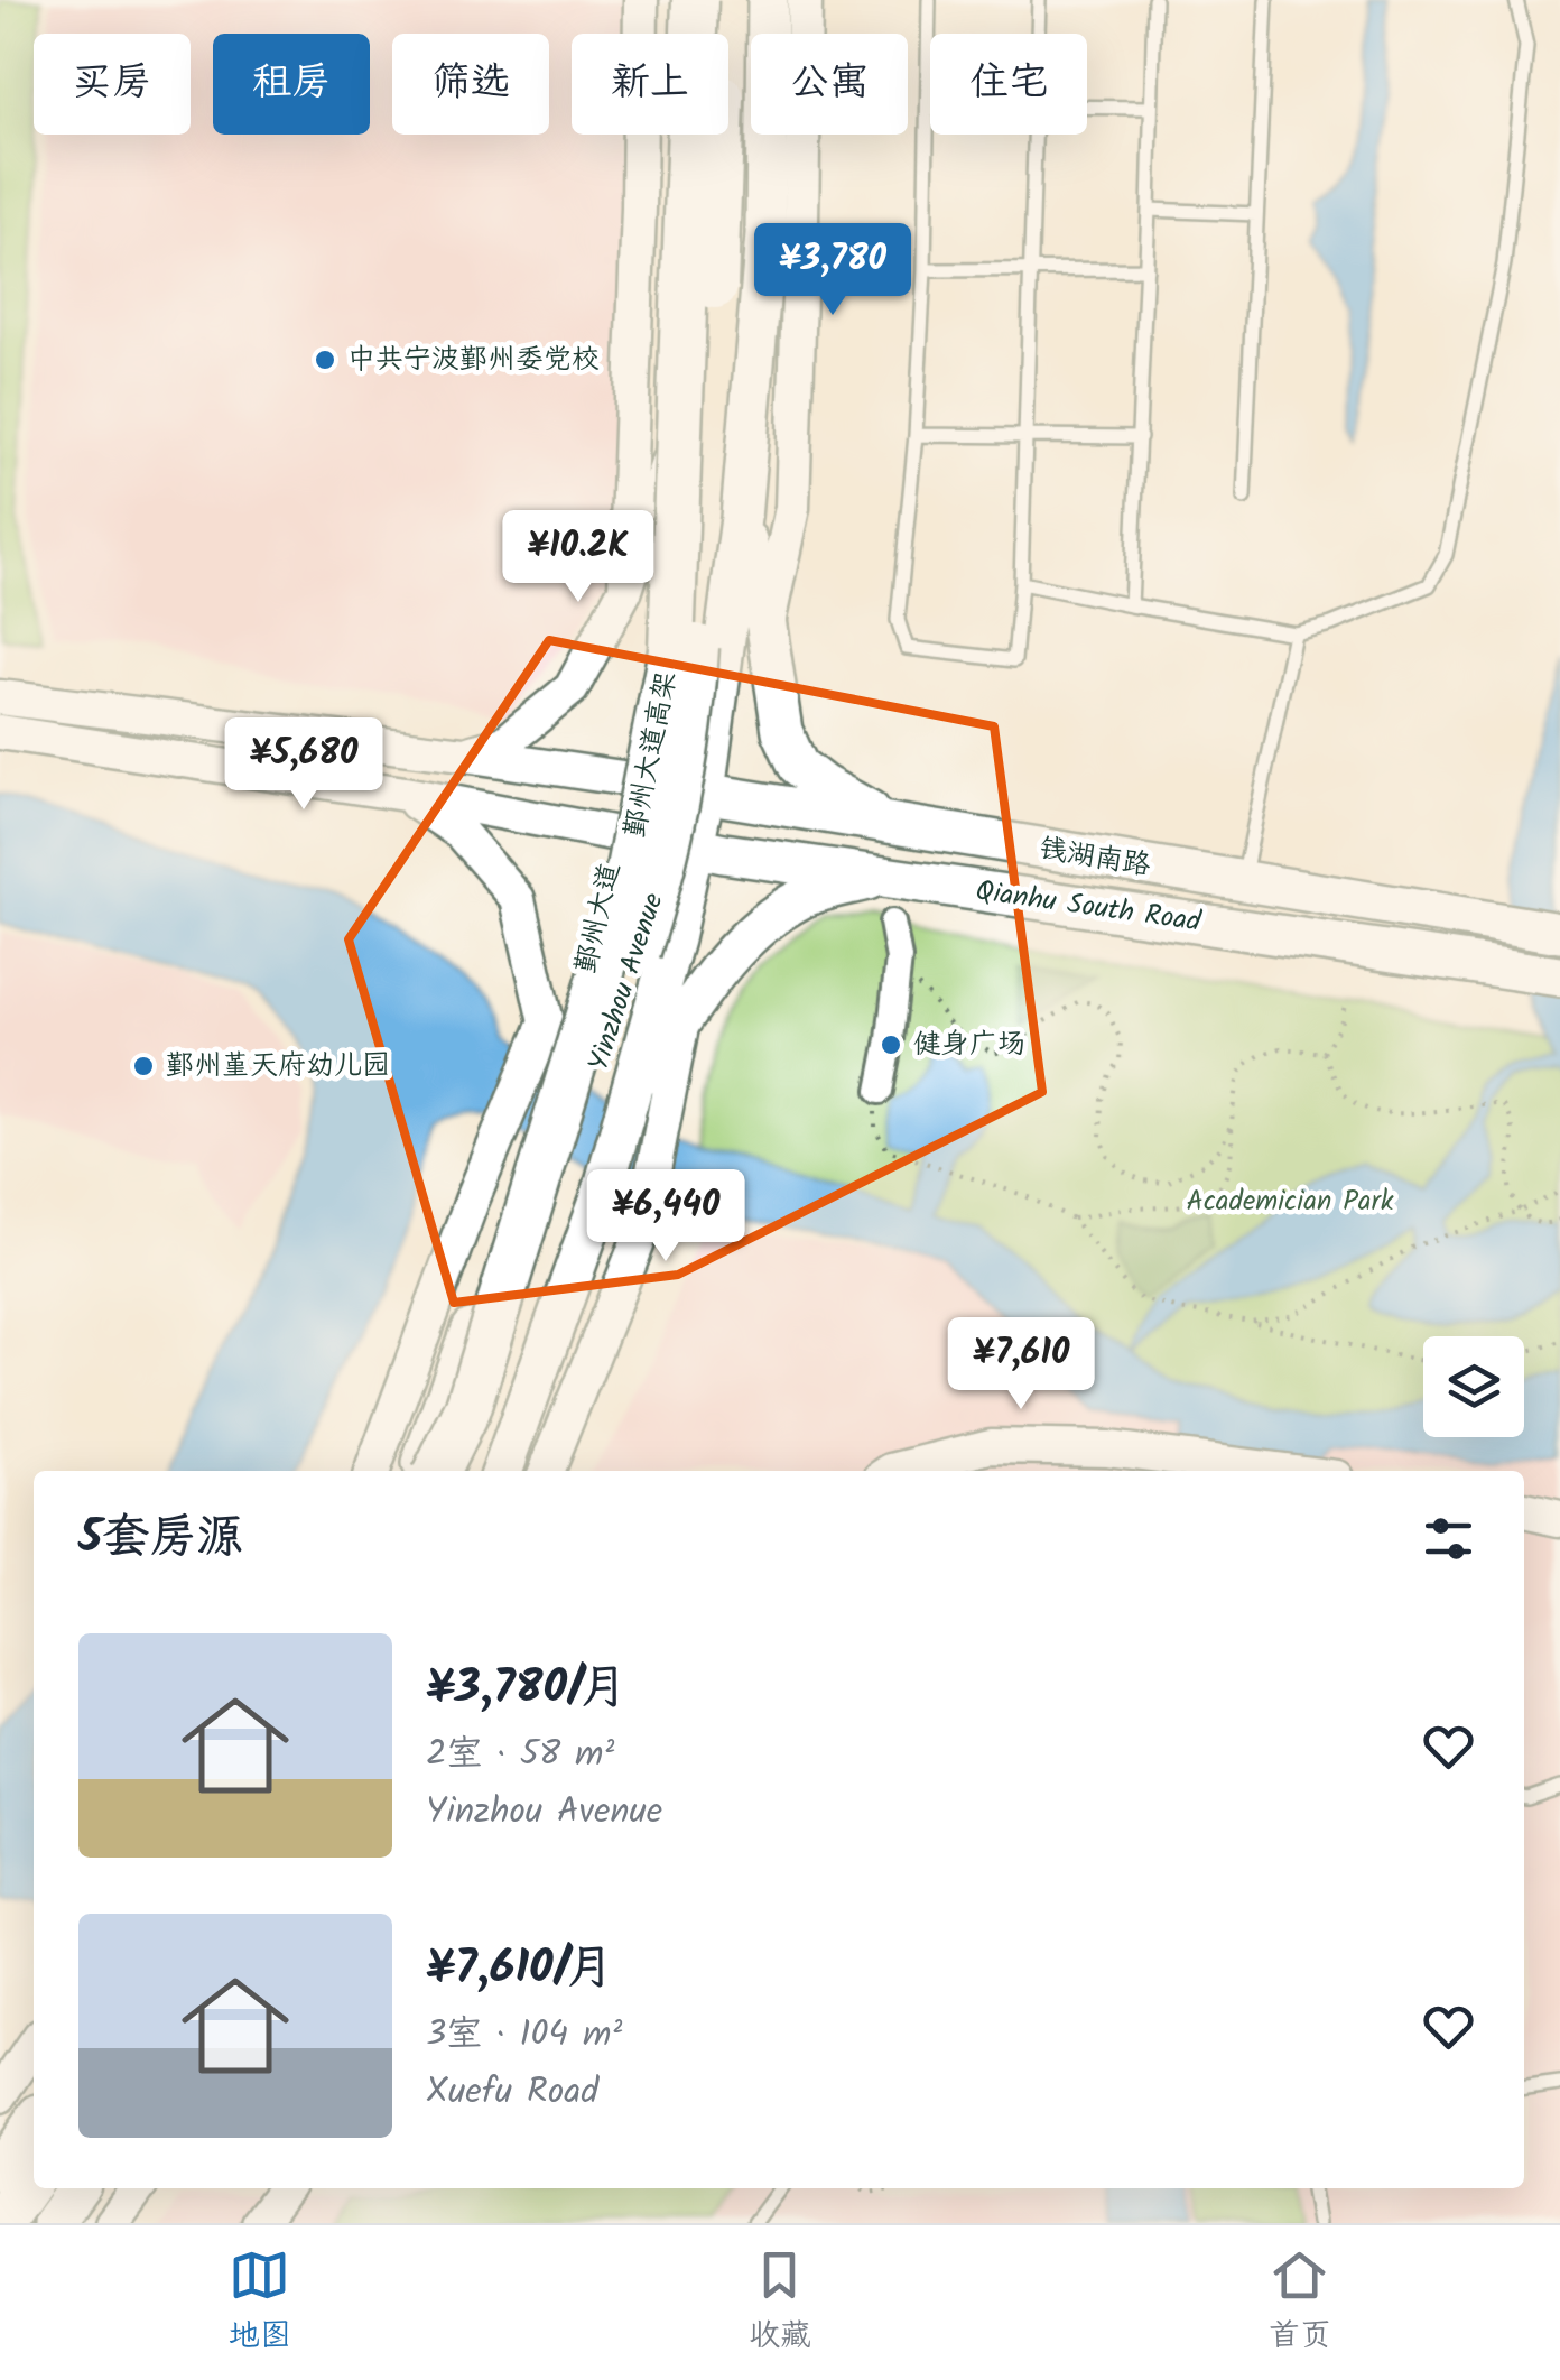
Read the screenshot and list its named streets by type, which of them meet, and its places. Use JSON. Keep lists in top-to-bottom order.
{
  "streets": {
    "highway": ["鄞州大道高架", "Yinzhou Avenue"],
    "main road": ["钱湖南路", "Qianhu South Road", "鄞州大道"]
  },
  "crossings": [
    ["钱湖南路", "鄞州大道"],
    ["钱湖南路", "Yinzhou Avenue"],
    ["Qianhu South Road", "鄞州大道"],
    ["Qianhu South Road", "Yinzhou Avenue"]
  ],
  "parks": ["Academician Park"],
  "places": ["中共宁波鄞州委党校", "健身广场", "鄞州堇天府幼儿园"],
  "page": {
    "chip": [
      "买房",
      "租房",
      "筛选",
      "新上",
      "公寓",
      "住宅"
    ],
    "price": [
      "¥3,780",
      "¥10.2K",
      "¥5,680",
      "¥6,440",
      "¥7,610"
    ],
    "heading": "5套房源",
    "list": [
      {
        "name": "¥3,780/月",
        "note": "2室 · 58 m² · Yinzhou Avenue"
      },
      {
        "name": "¥7,610/月",
        "note": "3室 · 104 m² · Xuefu Road"
      }
    ],
    "tabs": ["地图", "收藏", "首页"]
  }
}
